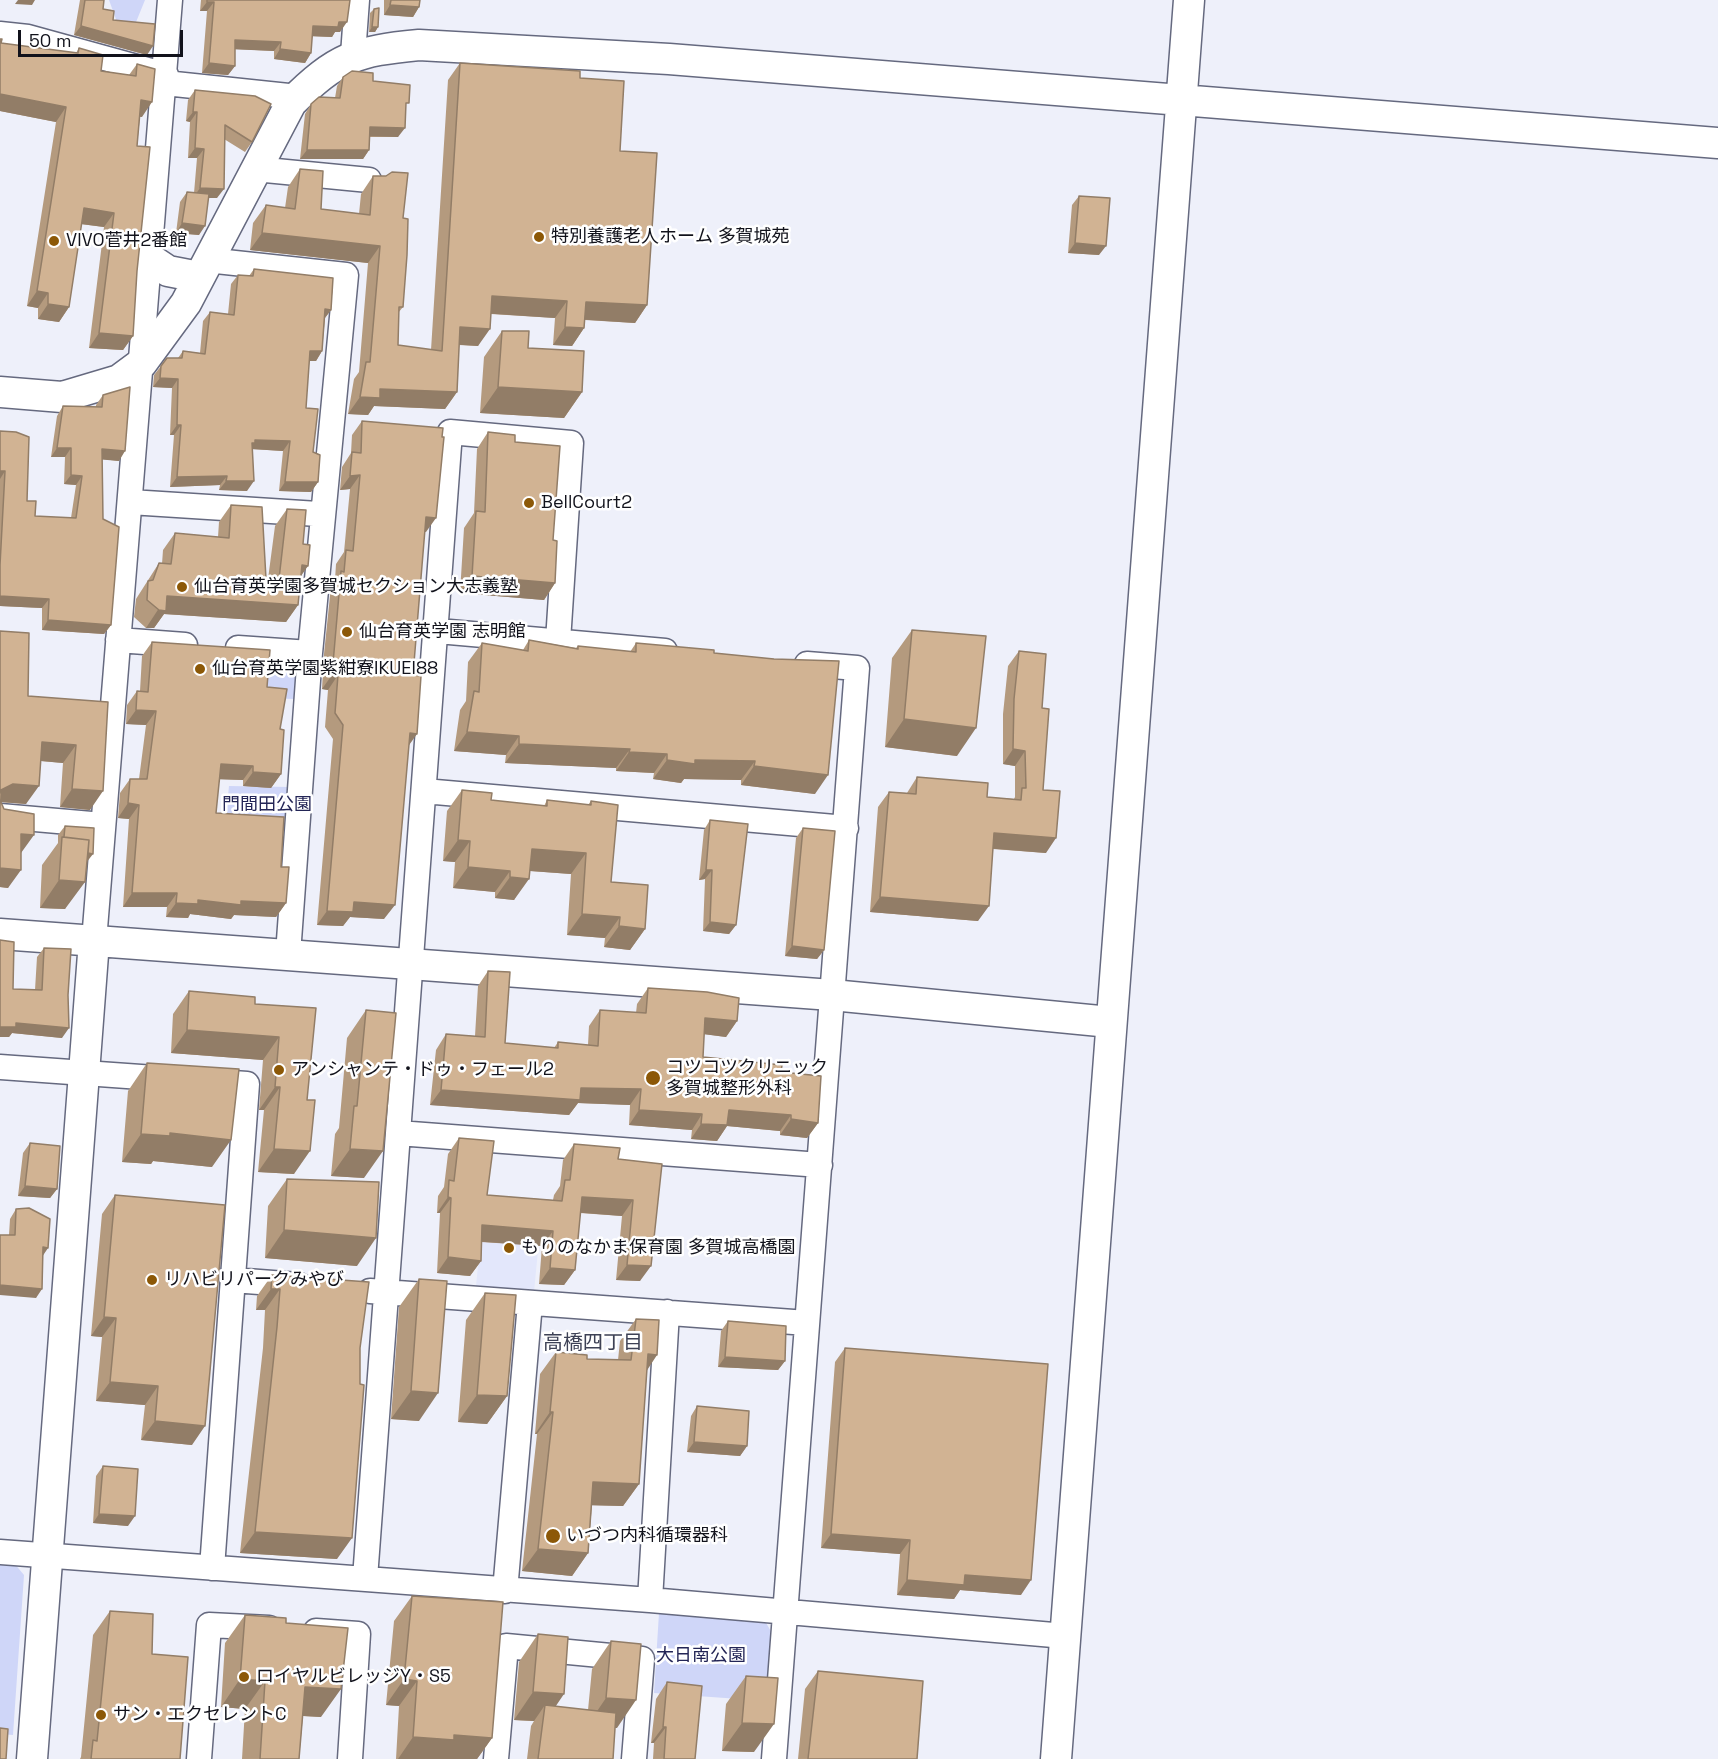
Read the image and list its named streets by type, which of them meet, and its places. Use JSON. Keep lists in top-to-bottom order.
{
  "districts": ["高橋四丁目"],
  "parks": ["門間田公園", "大日南公園"],
  "places": [
    "特別養護老人ホーム 多賀城苑",
    "VIVO菅井2番館",
    "BellCourt2",
    "仙台育英学園多賀城セクション大志義塾",
    "仙台育英学園 志明館",
    "仙台育英学園紫紺寮IKUEI88",
    "アンシャンテ・ドゥ・フェール2",
    "コツコツクリニック 多賀城整形外科",
    "もりのなかま保育園 多賀城高橋園",
    "リハビリパークみやび",
    "いづつ内科循環器科",
    "ロイヤルビレッジY・S5",
    "サン・エクセレントC"
  ],
  "scale_bar": "50 m"
}
